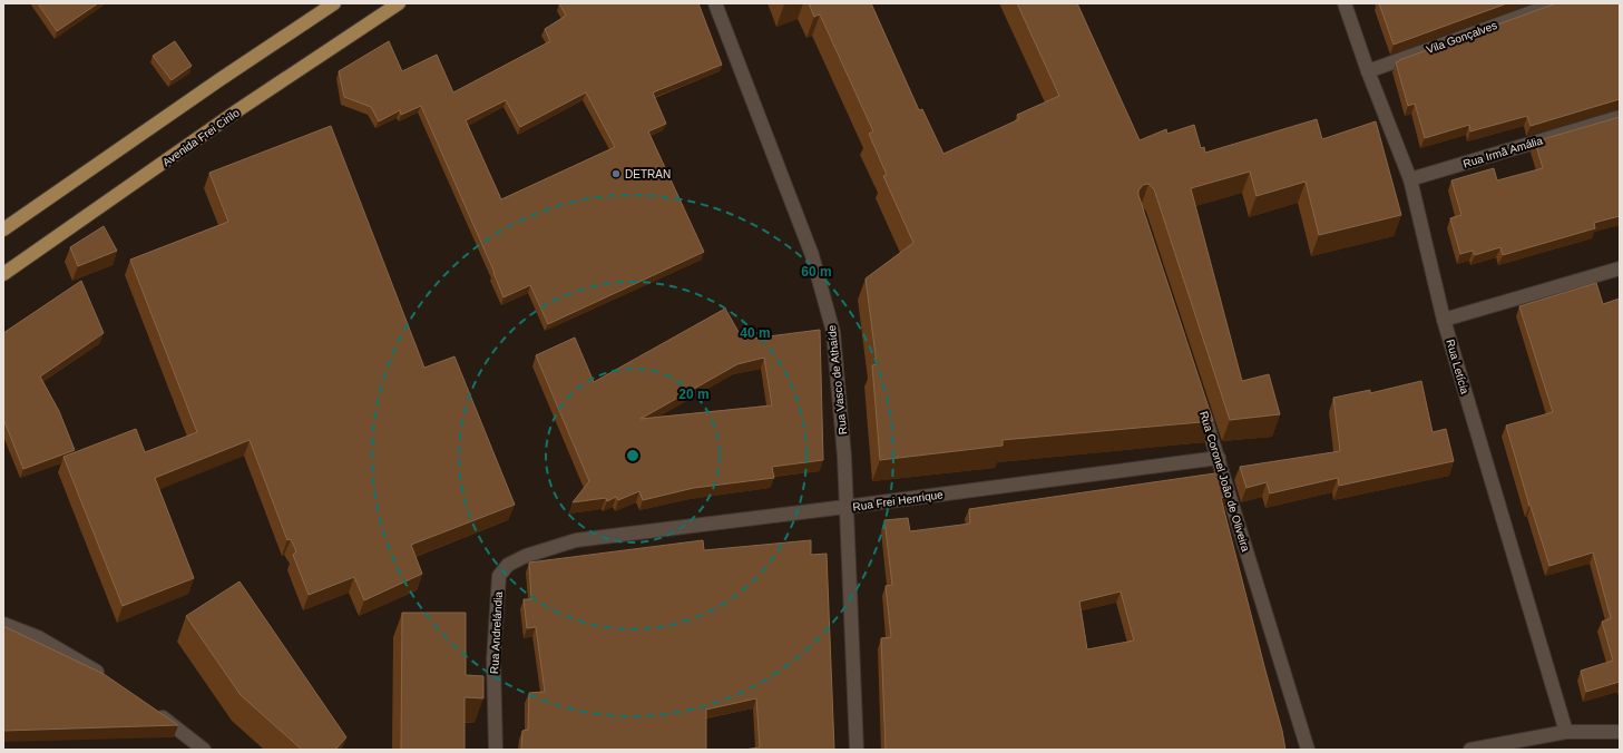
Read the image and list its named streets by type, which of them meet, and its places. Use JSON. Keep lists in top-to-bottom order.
{
  "streets": {
    "main road": ["Avenida Frei Cirilo"],
    "street": [
      "Vila Gonçalves",
      "Rua Irmã Amália",
      "Rua Letícia",
      "Rua Vasco de Athaíde",
      "Rua Coronel João de Oliveira",
      "Rua Frei Henrique",
      "Rua Andrelándia"
    ]
  },
  "crossings": [
    ["Vila Gonçalves", "Rua Letícia"],
    ["Rua Irmã Amália", "Rua Letícia"],
    ["Rua Vasco de Athaíde", "Rua Frei Henrique"],
    ["Rua Coronel João de Oliveira", "Rua Frei Henrique"],
    ["Rua Frei Henrique", "Rua Andrelándia"]
  ],
  "places": ["DETRAN"],
  "rings": ["60 m", "40 m", "20 m"]
}
